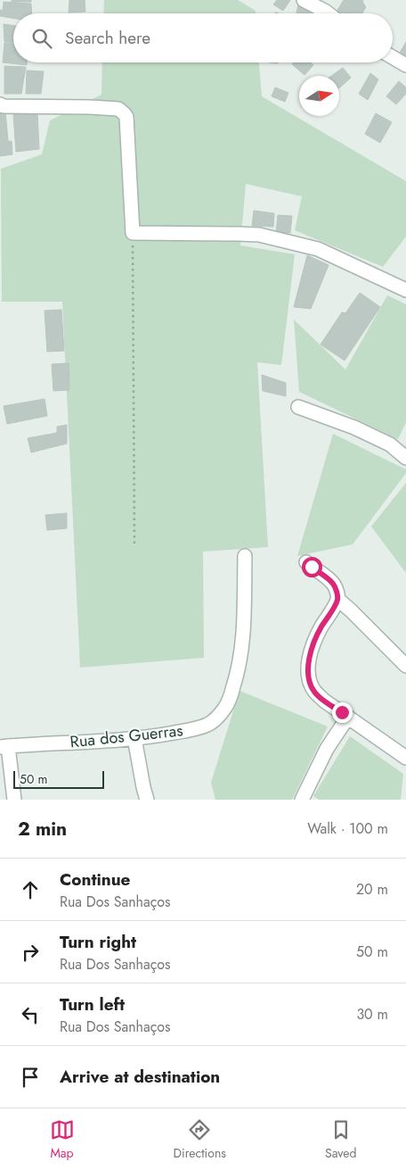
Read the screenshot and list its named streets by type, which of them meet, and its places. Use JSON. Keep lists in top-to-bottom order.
{
  "streets": {
    "street": ["Rua dos Guerras"]
  },
  "scale_bar": "50 m",
  "north": "right",
  "page": {
    "search": "Search here",
    "scale": "50 m",
    "heading": ["2 min", "Walk · 100 m"],
    "list": [
      ["Continue", "Rua Dos Sanhaços", "20 m"],
      ["Turn right", "Rua Dos Sanhaços", "50 m"],
      ["Turn left", "Rua Dos Sanhaços", "30 m"],
      "Arrive at destination"
    ],
    "nav": ["Map", "Directions", "Saved"]
  }
}
